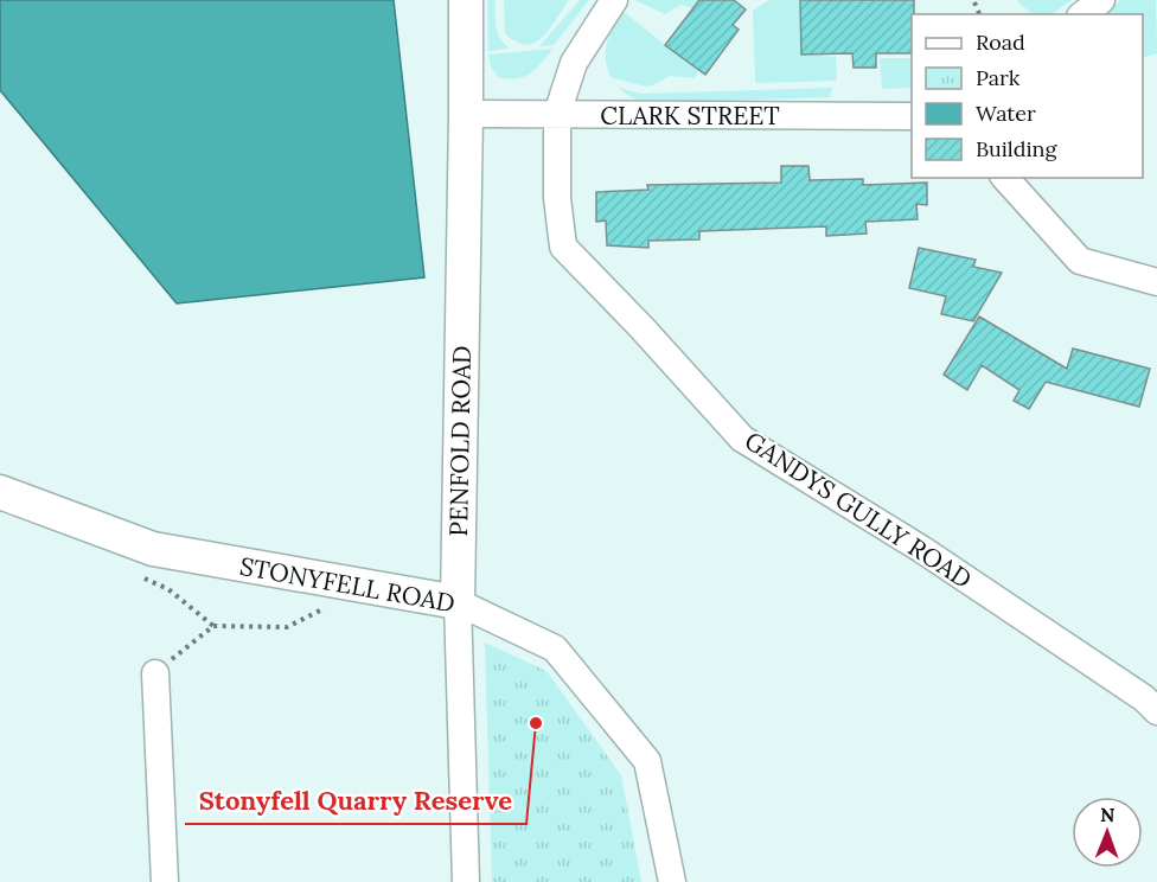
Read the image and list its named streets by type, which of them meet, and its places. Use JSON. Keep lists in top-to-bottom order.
{
  "streets": {
    "street": [
      "CLARK STREET",
      "PENFOLD ROAD",
      "GANDYS GULLY ROAD",
      "STONYFELL ROAD"
    ]
  },
  "crossings": [
    ["CLARK STREET", "PENFOLD ROAD"],
    ["CLARK STREET", "GANDYS GULLY ROAD"],
    ["PENFOLD ROAD", "STONYFELL ROAD"]
  ],
  "places": ["Stonyfell Quarry Reserve"],
  "legend": [
    "Road",
    "Park",
    "Water",
    "Building"
  ],
  "north": "top"
}
